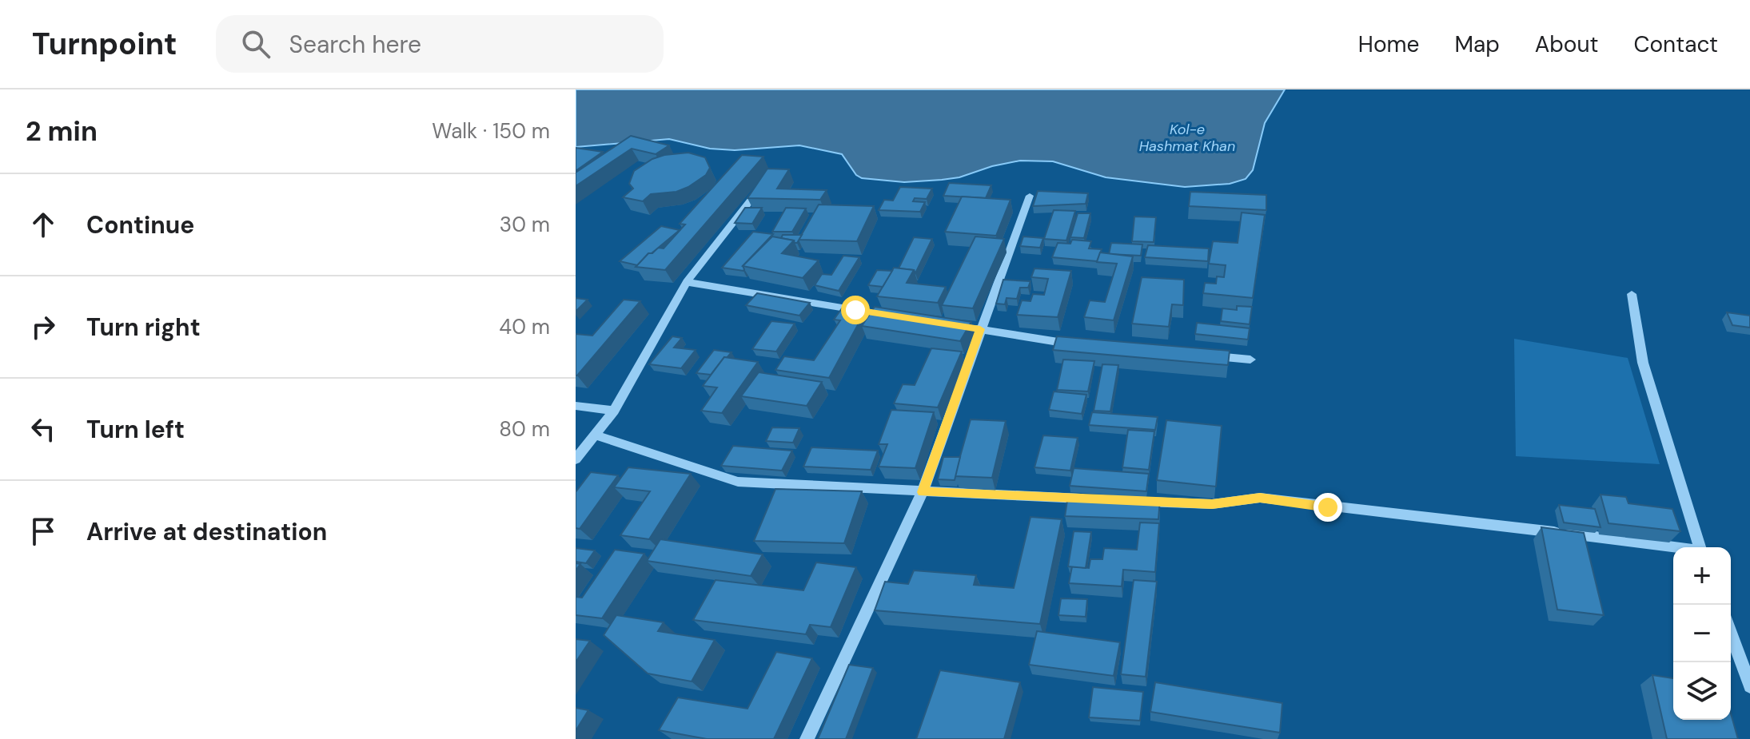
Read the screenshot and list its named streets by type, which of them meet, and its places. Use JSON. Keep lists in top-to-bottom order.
{
  "water": ["Kol-e Hashmat Khan"],
  "page": {
    "header": "Turnpoint",
    "search": "Search here",
    "nav": [
      "Home",
      "Map",
      "About",
      "Contact"
    ],
    "heading": ["2 min", "Walk · 150 m"],
    "list": [
      ["Continue", "30 m"],
      ["Turn right", "40 m"],
      ["Turn left", "80 m"],
      "Arrive at destination"
    ],
    "map_buttons": ["+", "−"]
  }
}
